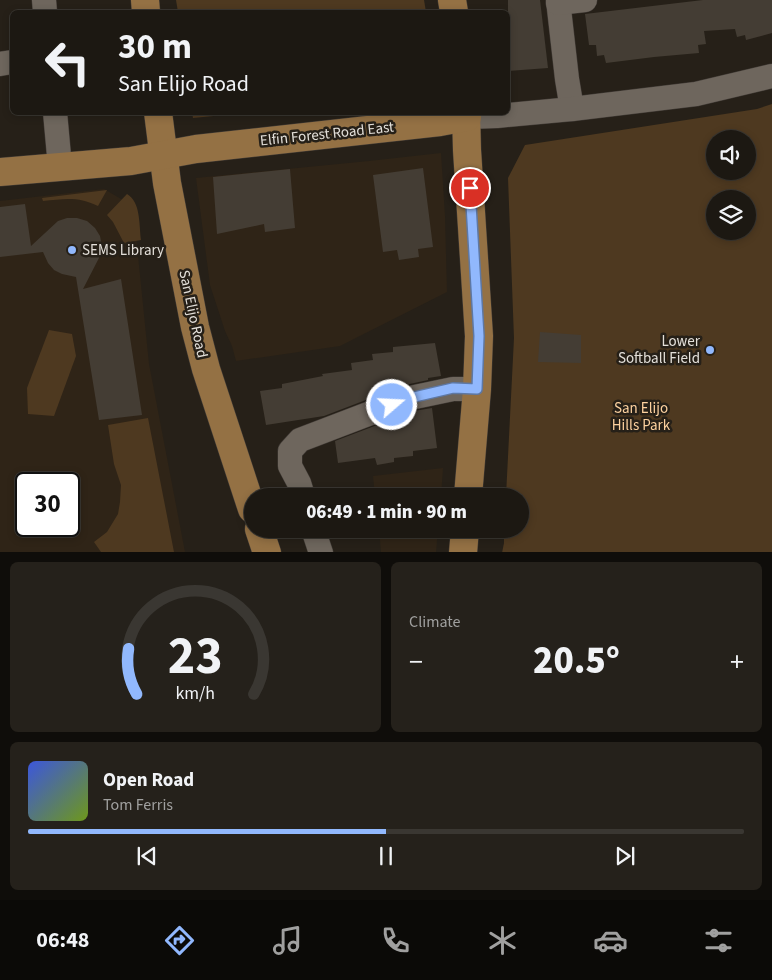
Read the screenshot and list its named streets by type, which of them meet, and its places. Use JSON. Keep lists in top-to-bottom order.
{
  "streets": {
    "main road": ["Elfin Forest Road East", "San Elijo Road"]
  },
  "crossings": [
    ["Elfin Forest Road East", "San Elijo Road"]
  ],
  "parks": ["San Elijo Hills Park"],
  "places": ["SEMS Library", "Lower Softball Field"],
  "page": {
    "turn": ["30 m", "San Elijo Road"],
    "limit": "30",
    "trip": "06:49 · 1 min · 90 m",
    "tile": "Climate",
    "heat": ["−", "20.5°", "+"],
    "song": ["Open Road", "Tom Ferris"],
    "tabs": "06:48",
    "gauge": ["23", "km/h"]
  }
}
